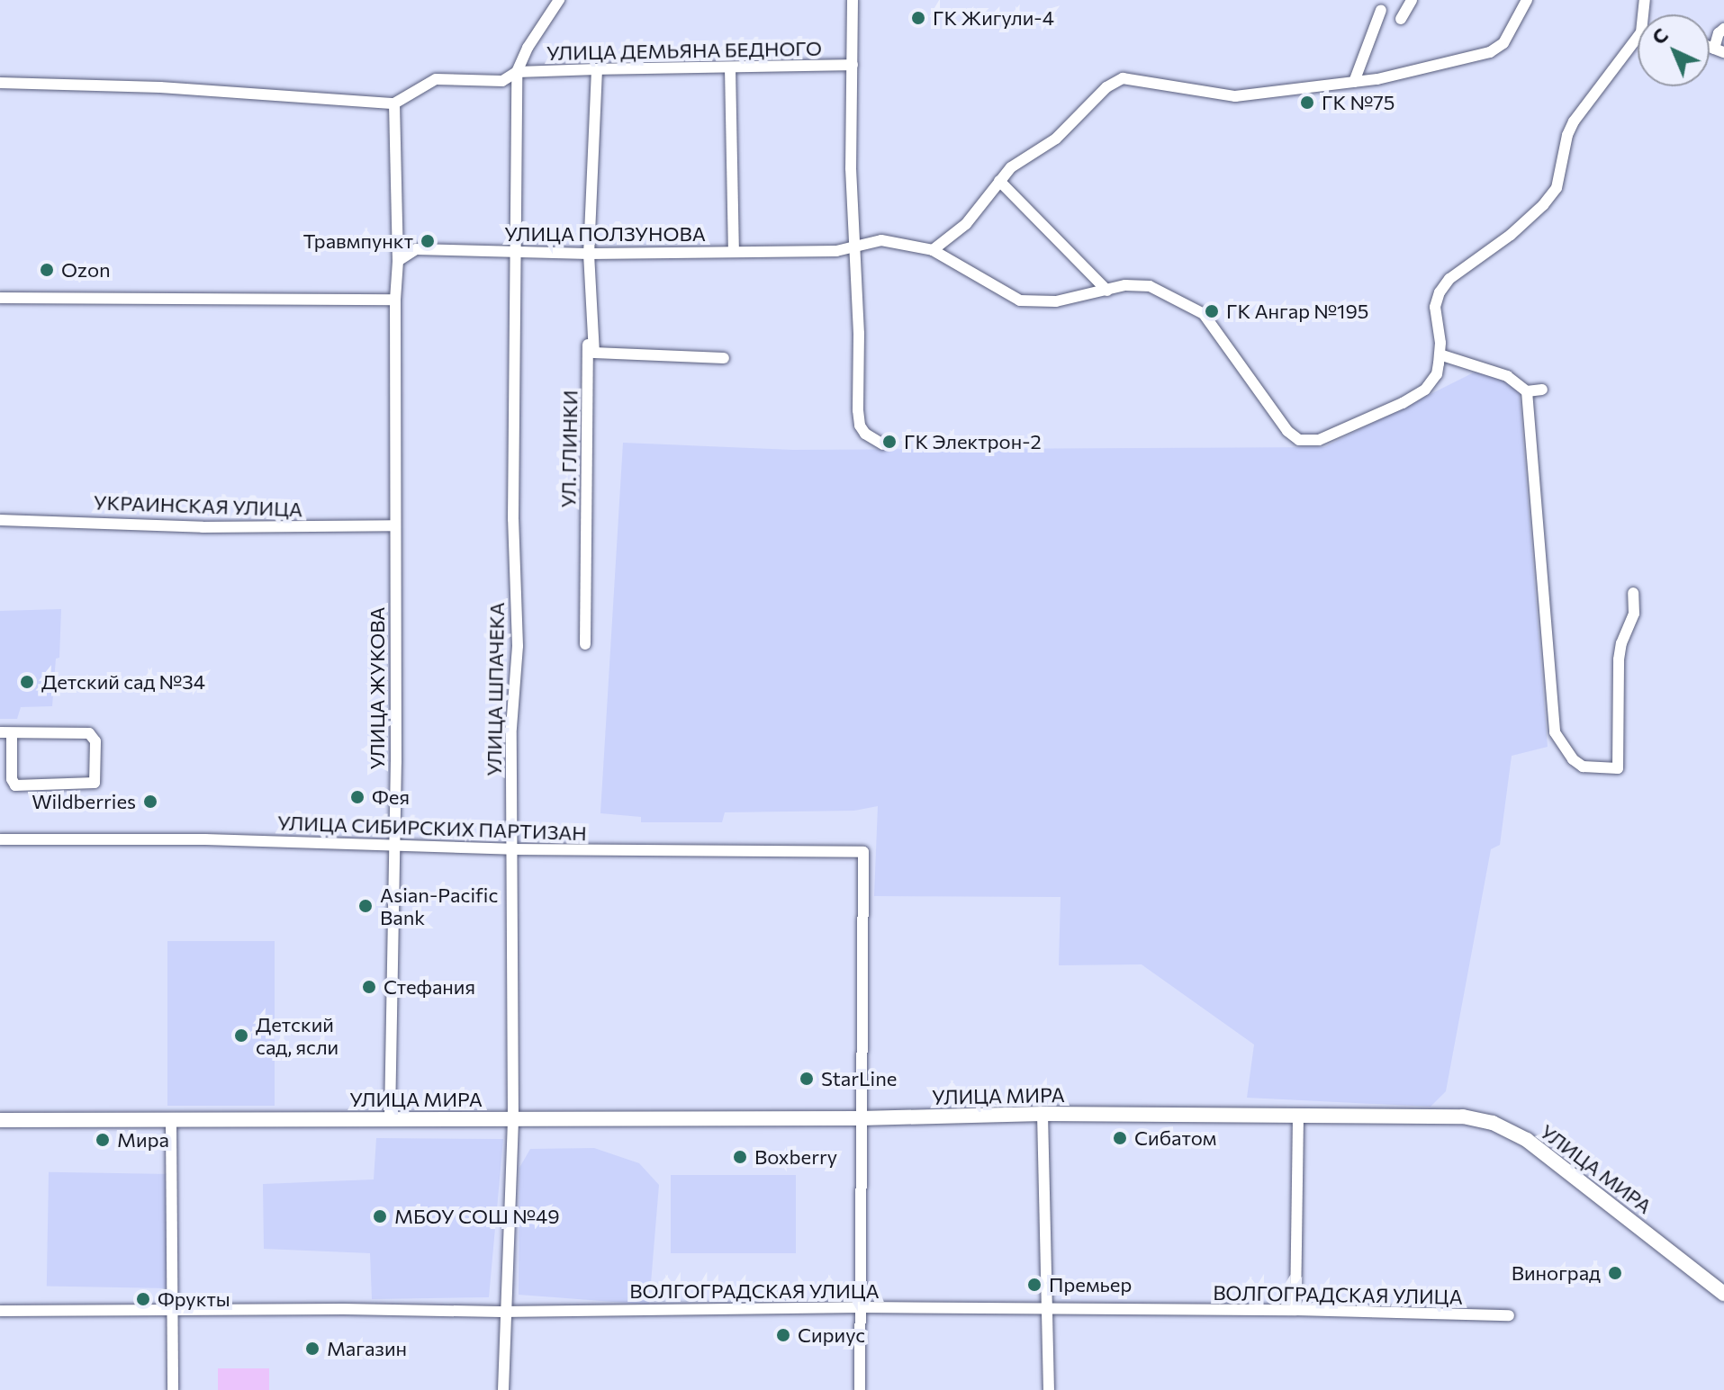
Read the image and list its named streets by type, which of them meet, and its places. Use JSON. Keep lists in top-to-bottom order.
{
  "streets": {
    "main road": ["УЛИЦА МИРА"],
    "street": [
      "УЛИЦА ДЕМЬЯНА БЕДНОГО",
      "УЛИЦА ПОЛЗУНОВА",
      "УЛ. ГЛИНКИ",
      "УКРАИНСКАЯ УЛИЦА",
      "УЛИЦА ЖУКОВА",
      "УЛИЦА ШПАЧЕКА",
      "УЛИЦА СИБИРСКИХ ПАРТИЗАН",
      "ВОЛГОГРАДСКАЯ УЛИЦА"
    ]
  },
  "crossings": [
    ["УЛИЦА ДЕМЬЯНА БЕДНОГО", "УЛИЦА ШПАЧЕКА"],
    ["УЛИЦА ПОЛЗУНОВА", "УЛ. ГЛИНКИ"],
    ["УЛИЦА ПОЛЗУНОВА", "УЛИЦА ШПАЧЕКА"],
    ["УКРАИНСКАЯ УЛИЦА", "УЛИЦА ЖУКОВА"],
    ["УЛИЦА ЖУКОВА", "УЛИЦА СИБИРСКИХ ПАРТИЗАН"],
    ["УЛИЦА ЖУКОВА", "УЛИЦА МИРА"],
    ["УЛИЦА ШПАЧЕКА", "УЛИЦА СИБИРСКИХ ПАРТИЗАН"],
    ["УЛИЦА ШПАЧЕКА", "УЛИЦА МИРА"],
    ["УЛИЦА ШПАЧЕКА", "ВОЛГОГРАДСКАЯ УЛИЦА"],
    ["УЛИЦА СИБИРСКИХ ПАРТИЗАН", "УЛИЦА МИРА"]
  ],
  "places": [
    "ГК Жигули-4",
    "ГК №75",
    "Травмпункт",
    "Ozon",
    "ГК Ангар №195",
    "ГК Электрон-2",
    "Детский сад №34",
    "Фея",
    "Wildberries",
    "Asian-Pacific Bank",
    "Стефания",
    "Детский сад, ясли",
    "StarLine",
    "Сибатом",
    "Мира",
    "Boxberry",
    "МБОУ СОШ №49",
    "Виноград",
    "Премьер",
    "Фрукты",
    "Сириус",
    "Магазин"
  ],
  "north": "top left"
}
